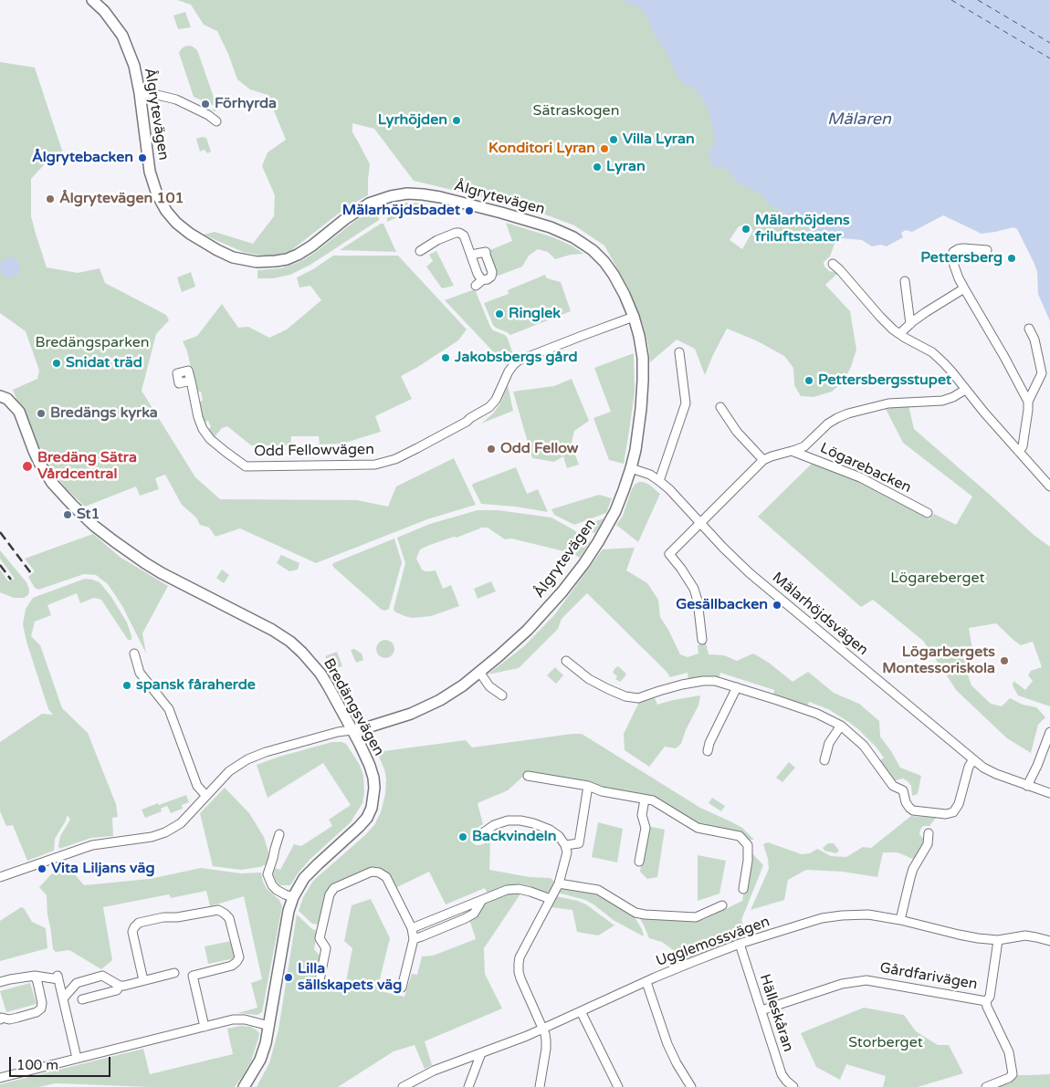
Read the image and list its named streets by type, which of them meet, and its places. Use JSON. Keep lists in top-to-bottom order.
{
  "streets": {
    "street": [
      "Ålgrytevägen",
      "Odd Fellowvägen",
      "Lögarebacken",
      "Mälarhöjdsvägen",
      "Bredängsvägen",
      "Ugglemossvägen",
      "Gårdfarivägen",
      "Hälleskåran"
    ]
  },
  "crossings": [
    ["Ålgrytevägen", "Odd Fellowvägen"],
    ["Ålgrytevägen", "Mälarhöjdsvägen"],
    ["Ålgrytevägen", "Bredängsvägen"],
    ["Ugglemossvägen", "Hälleskåran"],
    ["Gårdfarivägen", "Hälleskåran"]
  ],
  "water": ["Mälaren"],
  "parks": [
    "Sätraskogen",
    "Bredängsparken",
    "Lögareberget",
    "Storberget"
  ],
  "places": [
    "Förhyrda",
    "Lyrhöjden",
    "Villa Lyran",
    "Konditori Lyran",
    "Ålgrytebacken",
    "Lyran",
    "Ålgrytevägen 101",
    "Mälarhöjdsbadet",
    "Mälarhöjdens friluftsteater",
    "Pettersberg",
    "Ringlek",
    "Jakobsbergs gård",
    "Snidat träd",
    "Pettersbergsstupet",
    "Bredängs kyrka",
    "Odd Fellow",
    "Bredäng Sätra Vårdcentral",
    "St1",
    "Gesällbacken",
    "Lögarbergets Montessoriskola",
    "spansk fåraherde",
    "Backvindeln",
    "Vita Liljans väg",
    "Lilla sällskapets väg"
  ],
  "scale_bar": "100 m"
}
